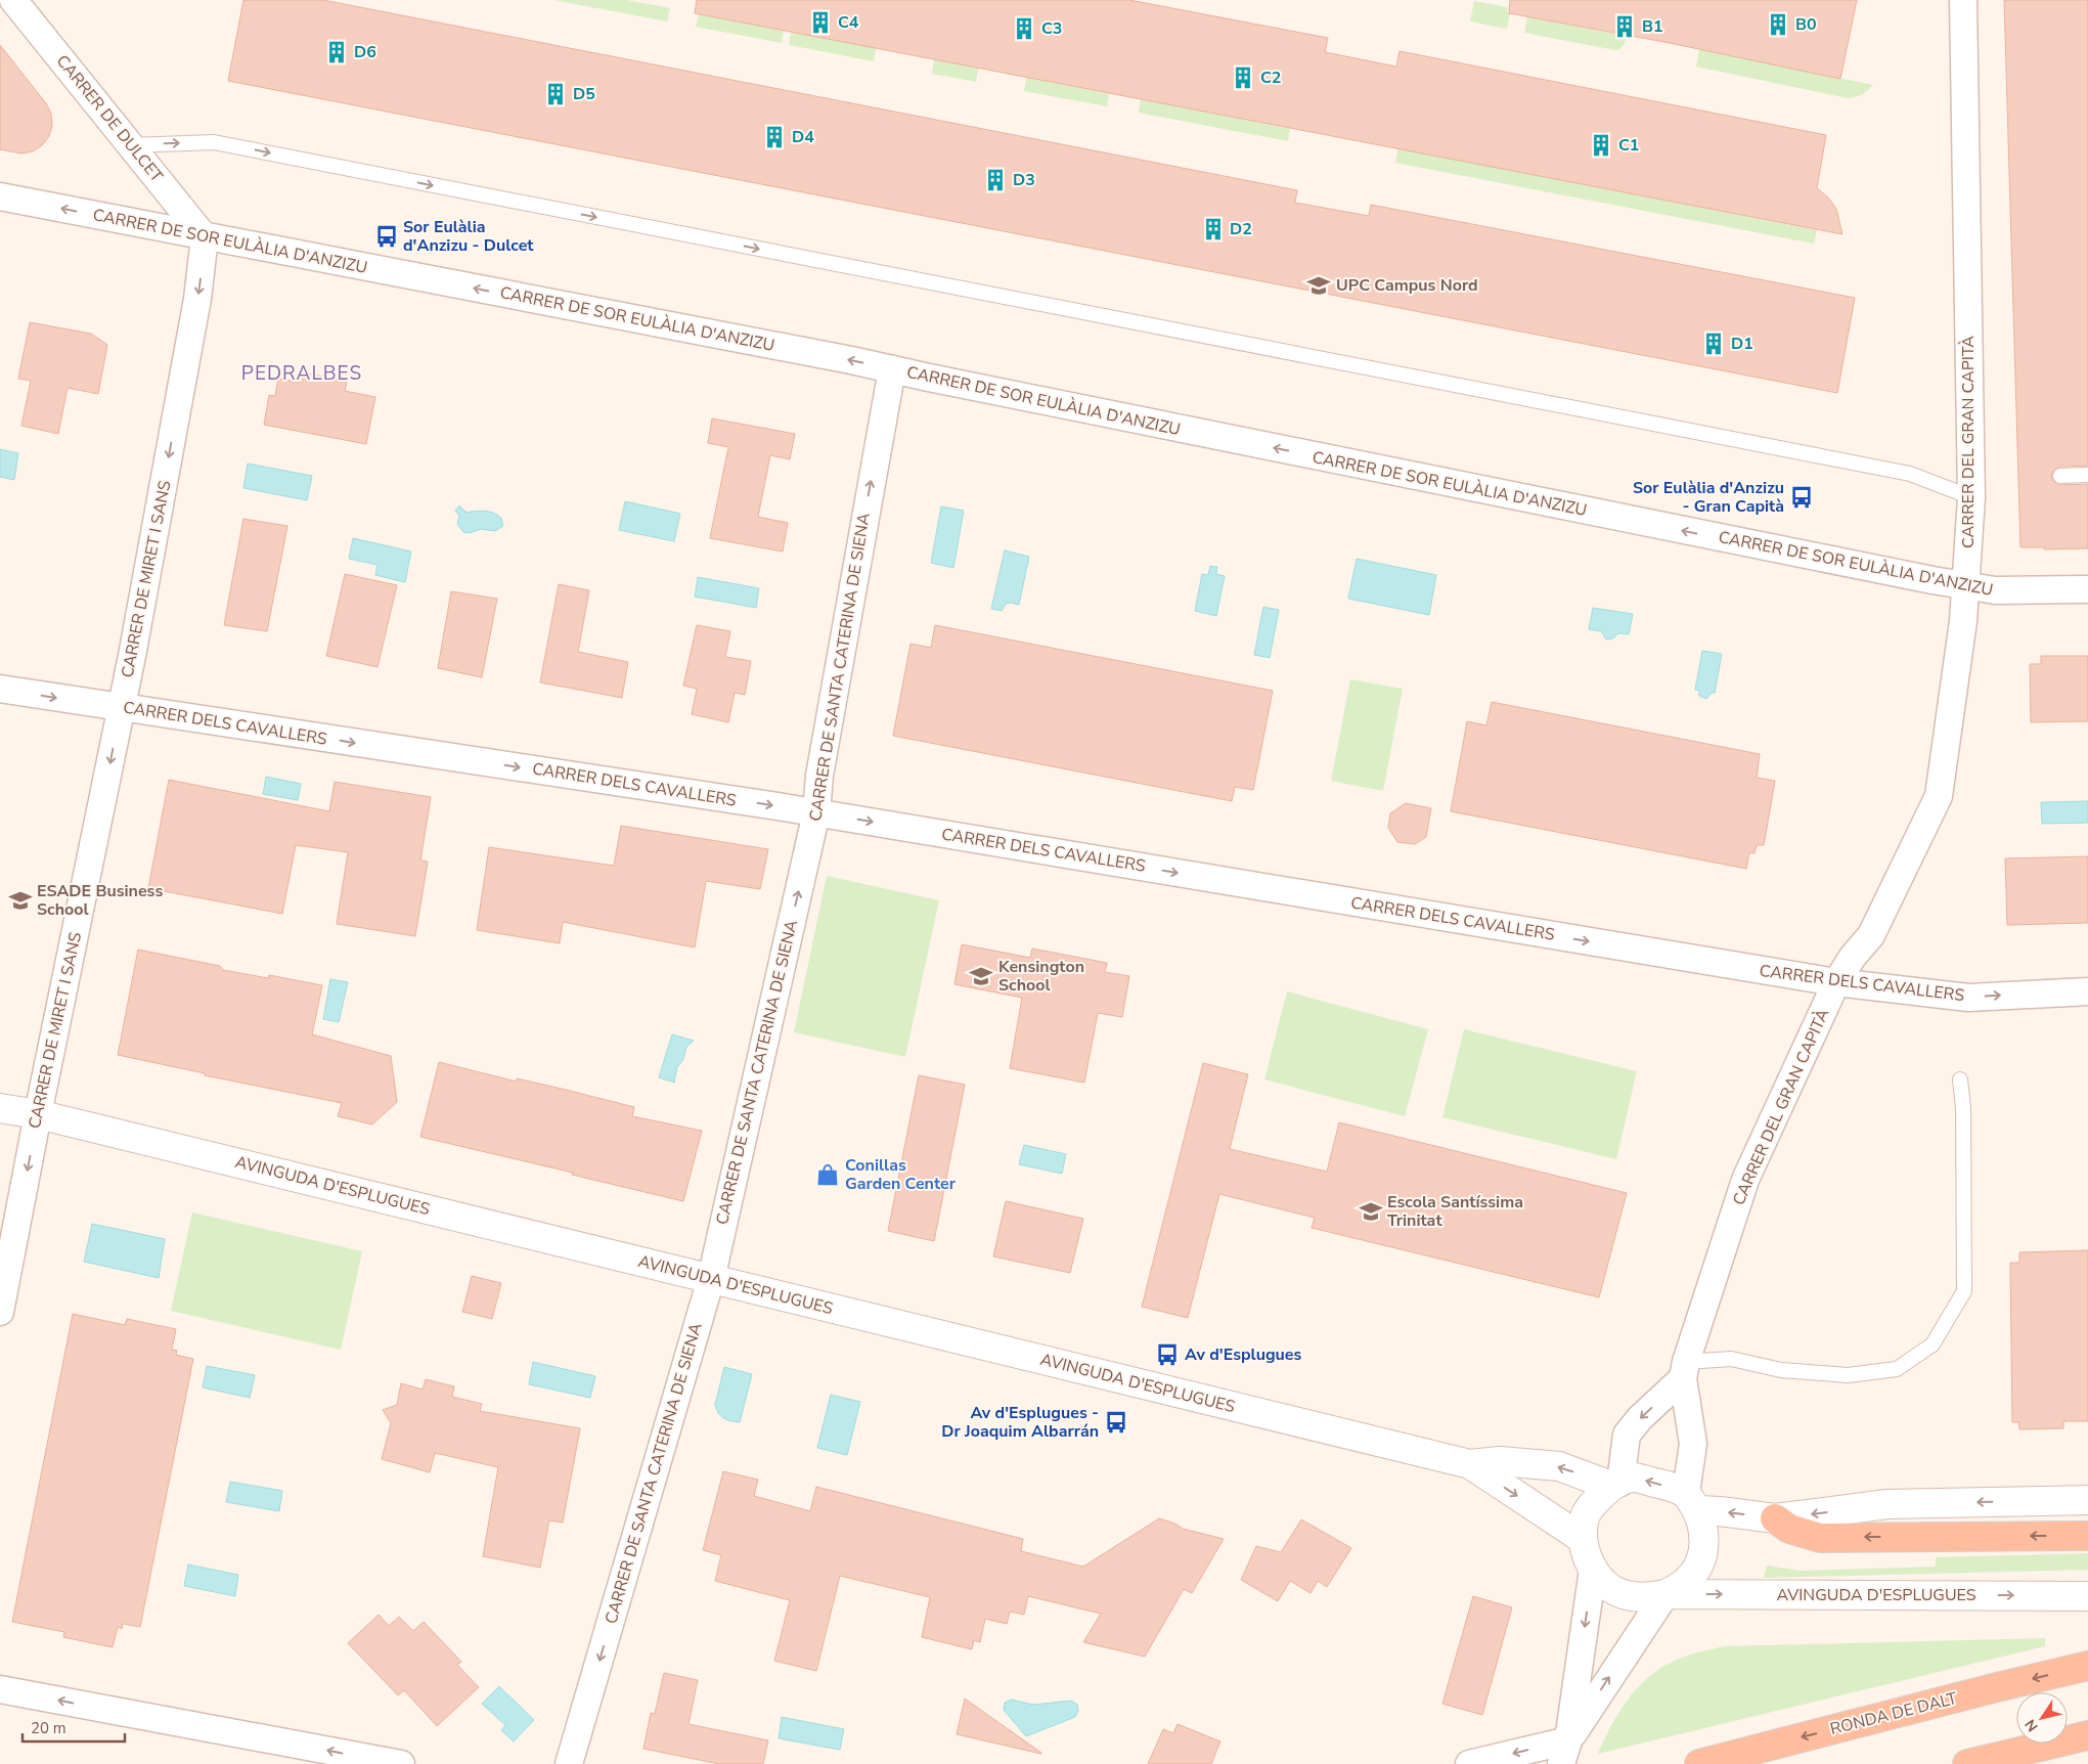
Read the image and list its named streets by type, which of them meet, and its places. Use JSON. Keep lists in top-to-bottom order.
{
  "streets": {
    "highway": ["RONDA DE DALT"],
    "street": [
      "CARRER DE DULCET",
      "CARRER DE SOR EULÀLIA D'ANZIZU",
      "CARRER DEL GRAN CAPITÀ",
      "CARRER DE MIRET I SANS",
      "CARRER DE SANTA CATERINA DE SIENA",
      "CARRER DELS CAVALLERS",
      "AVINGUDA D'ESPLUGUES"
    ]
  },
  "crossings": [
    ["CARRER DE DULCET", "CARRER DE SOR EULÀLIA D'ANZIZU"],
    ["CARRER DE DULCET", "CARRER DE MIRET I SANS"],
    ["CARRER DE SOR EULÀLIA D'ANZIZU", "CARRER DEL GRAN CAPITÀ"],
    ["CARRER DE SOR EULÀLIA D'ANZIZU", "CARRER DE MIRET I SANS"],
    ["CARRER DE SOR EULÀLIA D'ANZIZU", "CARRER DE SANTA CATERINA DE SIENA"],
    ["CARRER DEL GRAN CAPITÀ", "CARRER DELS CAVALLERS"],
    ["CARRER DEL GRAN CAPITÀ", "AVINGUDA D'ESPLUGUES"],
    ["CARRER DE MIRET I SANS", "CARRER DELS CAVALLERS"],
    ["CARRER DE MIRET I SANS", "AVINGUDA D'ESPLUGUES"],
    ["CARRER DE SANTA CATERINA DE SIENA", "CARRER DELS CAVALLERS"],
    ["CARRER DE SANTA CATERINA DE SIENA", "AVINGUDA D'ESPLUGUES"]
  ],
  "one_way": ["CARRER DE SOR EULÀLIA D'ANZIZU", "CARRER DE MIRET I SANS", "CARRER DELS CAVALLERS"],
  "districts": ["PEDRALBES"],
  "places": {
    "building": [
      "C4",
      "B0",
      "B1",
      "C3",
      "D6",
      "C2",
      "D5",
      "D4",
      "C1",
      "D3",
      "D2",
      "D1"
    ],
    "bus stop": [
      "Sor Eulàlia d'Anzizu - Dulcet",
      "Sor Eulàlia d'Anzizu - Gran Capità",
      "Av d'Esplugues",
      "Av d'Esplugues - Dr Joaquim Albarrán"
    ],
    "school or university": [
      "UPC Campus Nord",
      "ESADE Business School",
      "Kensington School",
      "Escola Santíssima Trinitat"
    ],
    "shop": ["Conillas Garden Center"]
  },
  "scale_bar": "20 m",
  "north": "bottom left"
}
